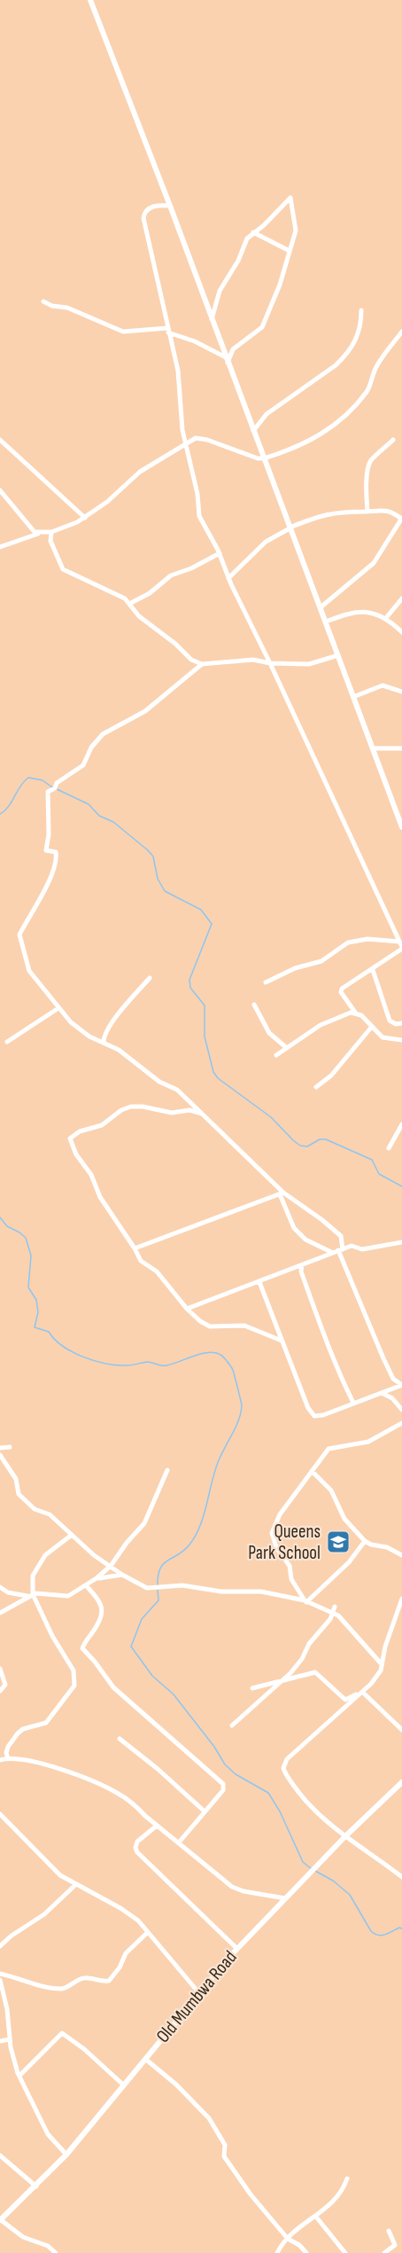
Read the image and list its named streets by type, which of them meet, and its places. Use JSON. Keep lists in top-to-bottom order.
{
  "streets": {
    "main road": ["Old Mumbwa Road"]
  },
  "places": {
    "school or university": ["Queens Park School"]
  }
}
